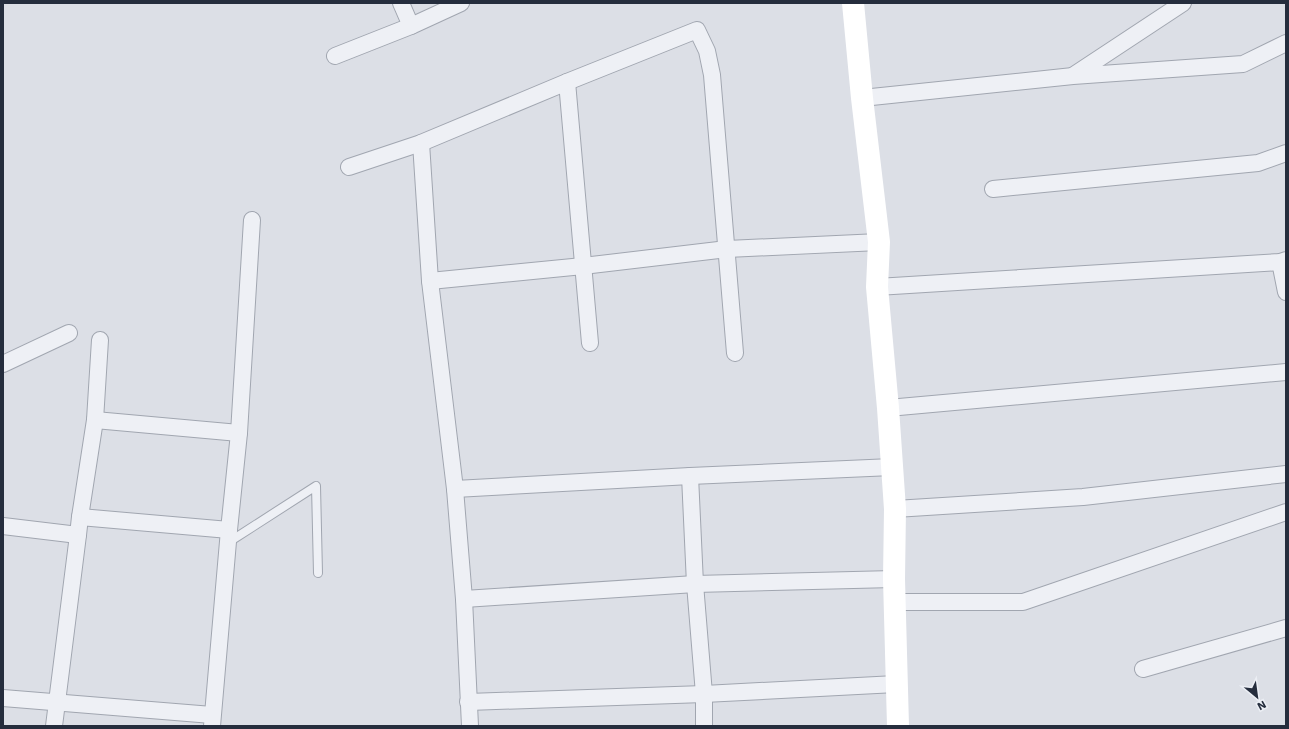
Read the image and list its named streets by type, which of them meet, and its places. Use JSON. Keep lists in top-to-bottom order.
{
  "north": "bottom right"
}
